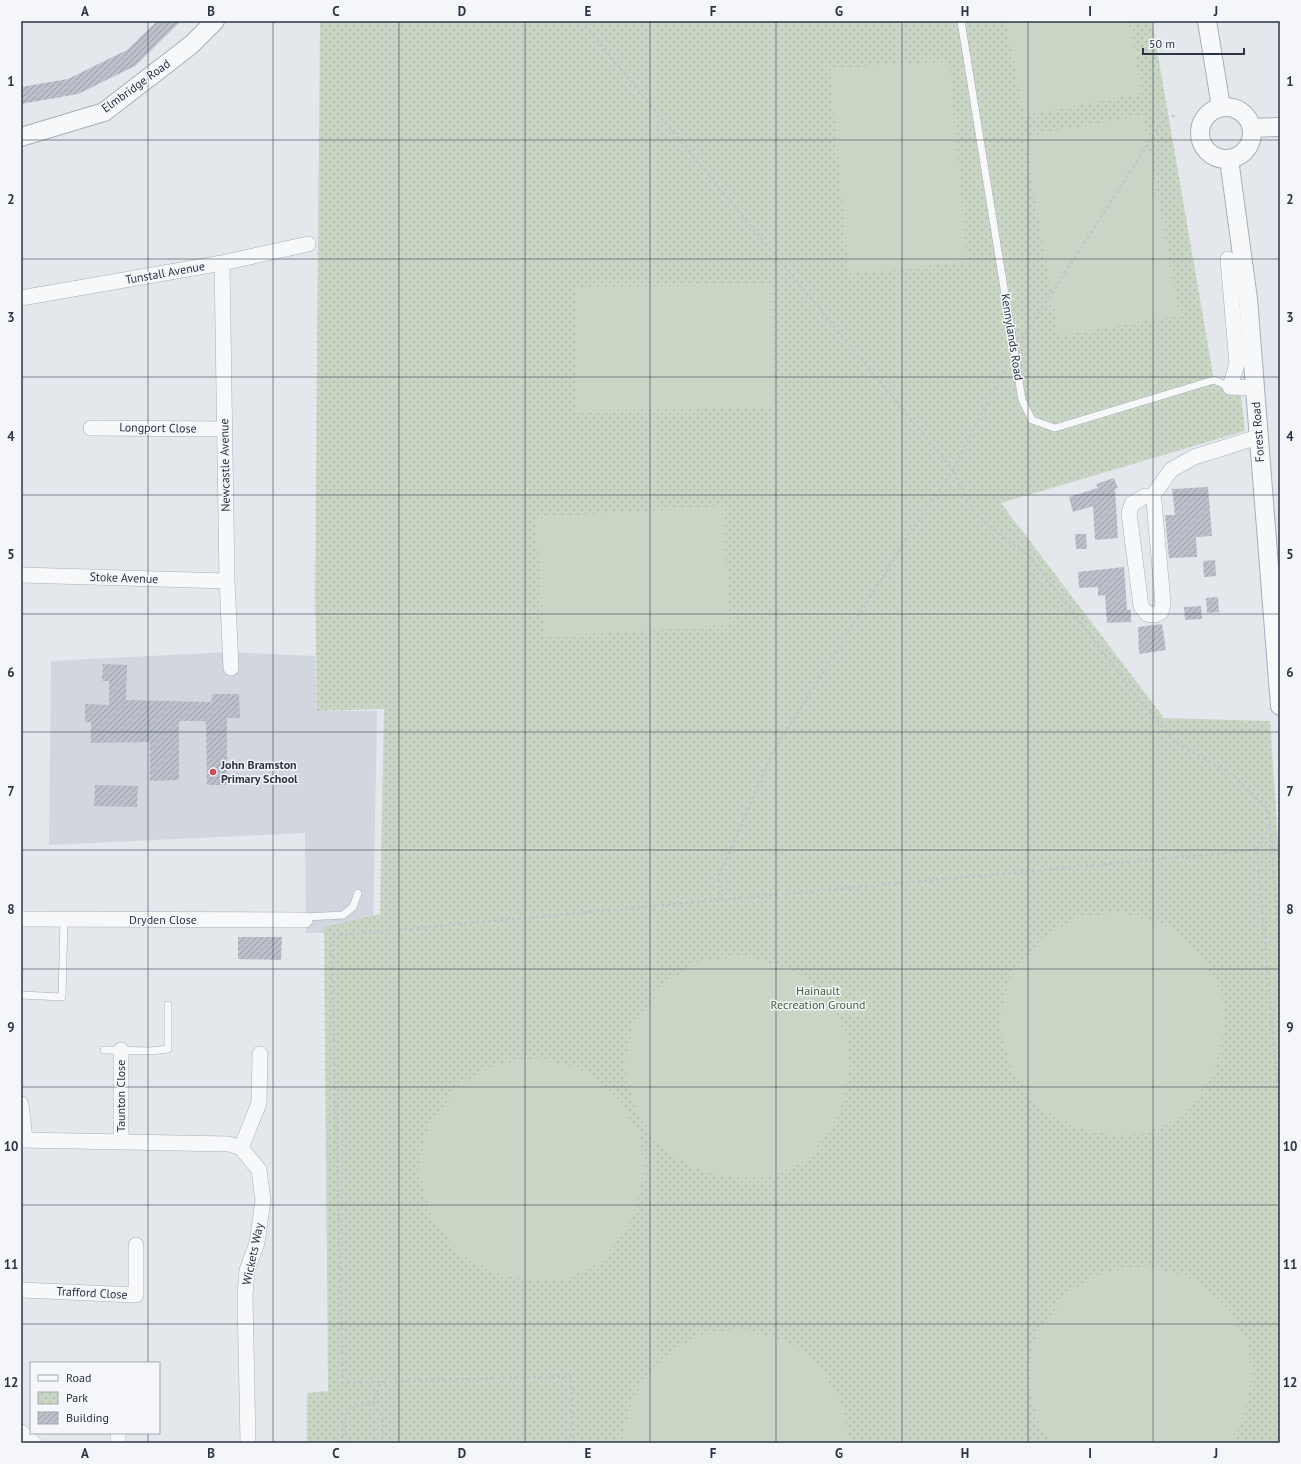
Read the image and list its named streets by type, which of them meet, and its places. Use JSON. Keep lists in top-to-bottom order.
{
  "streets": {
    "street": [
      "Elmbridge Road",
      "Tunstall Avenue",
      "Kennylands Road",
      "Longport Close",
      "Forest Road",
      "Newcastle Avenue",
      "Stoke Avenue",
      "Dryden Close",
      "Taunton Close",
      "Wickets Way",
      "Trafford Close"
    ]
  },
  "crossings": [
    ["Tunstall Avenue", "Newcastle Avenue"],
    ["Kennylands Road", "Forest Road"],
    ["Longport Close", "Newcastle Avenue"],
    ["Newcastle Avenue", "Stoke Avenue"]
  ],
  "parks": ["Hainault Recreation Ground"],
  "places": ["John Bramston Primary School"],
  "legend": ["Road", "Park", "Building"],
  "scale_bar": "50 m",
  "grid": {
    "columns": [
      "A",
      "B",
      "C",
      "D",
      "E",
      "F",
      "G",
      "H",
      "I",
      "J"
    ],
    "rows": [
      "1",
      "2",
      "3",
      "4",
      "5",
      "6",
      "7",
      "8",
      "9",
      "10",
      "11",
      "12"
    ]
  }
}
